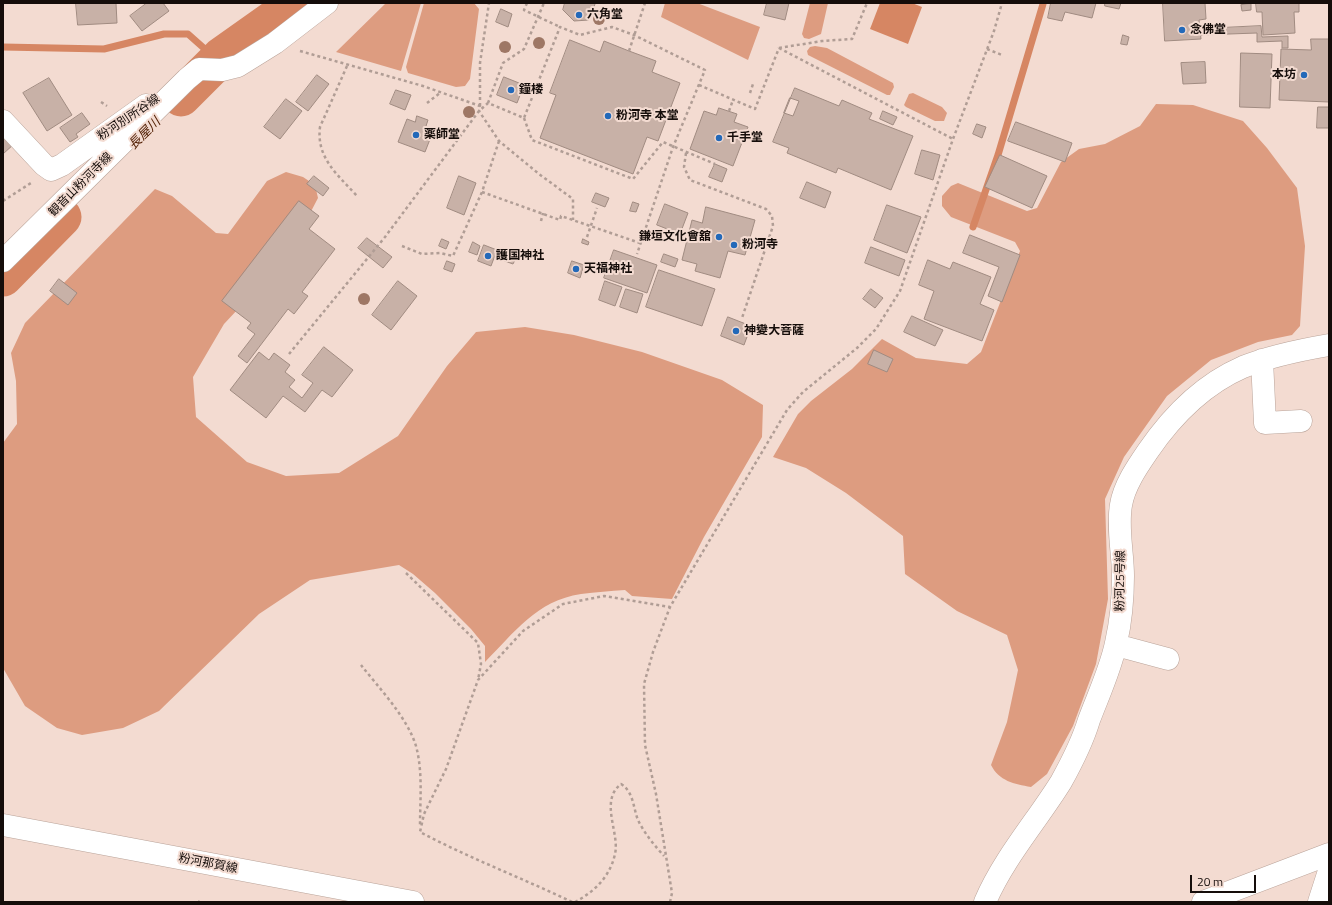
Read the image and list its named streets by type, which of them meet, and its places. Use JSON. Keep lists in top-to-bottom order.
{
  "streets": {
    "street": [
      "粉河別所谷線",
      "観音山粉河寺線",
      "粉河25号線",
      "粉河那賀線"
    ]
  },
  "crossings": [
    ["粉河別所谷線", "観音山粉河寺線"]
  ],
  "water": ["長屋川"],
  "places": [
    "六角堂",
    "念佛堂",
    "本坊",
    "鐘楼",
    "粉河寺 本堂",
    "薬師堂",
    "千手堂",
    "鎌垣文化會舘",
    "粉河寺",
    "護国神社",
    "天福神社",
    "神變大菩薩"
  ],
  "scale_bar": "20 m"
}
